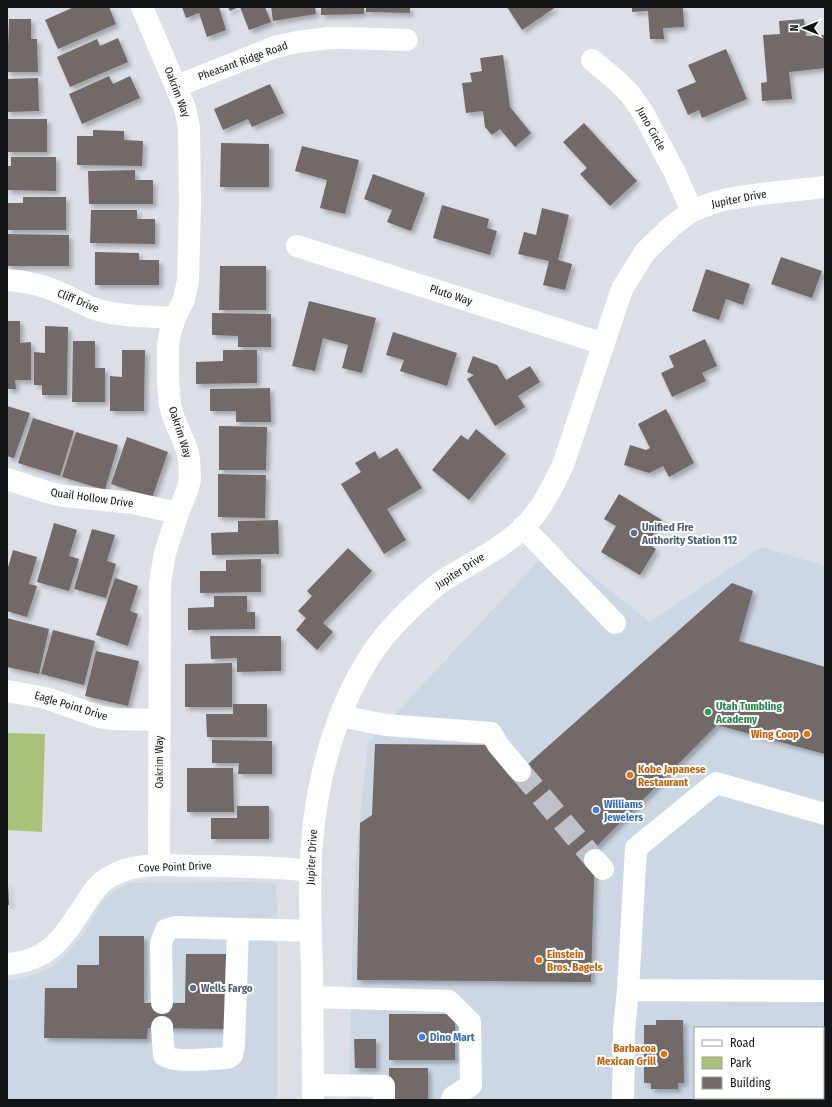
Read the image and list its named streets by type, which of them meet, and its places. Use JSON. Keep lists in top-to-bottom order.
{
  "streets": {
    "street": [
      "Pheasant Ridge Road",
      "Oakrim Way",
      "Juno Circle",
      "Jupiter Drive",
      "Pluto Way",
      "Cliff Drive",
      "Quail Hollow Drive",
      "Eagle Point Drive",
      "Cove Point Drive"
    ]
  },
  "crossings": [
    ["Pheasant Ridge Road", "Oakrim Way"],
    ["Oakrim Way", "Cliff Drive"],
    ["Oakrim Way", "Quail Hollow Drive"],
    ["Oakrim Way", "Eagle Point Drive"],
    ["Oakrim Way", "Cove Point Drive"],
    ["Juno Circle", "Jupiter Drive"],
    ["Jupiter Drive", "Pluto Way"],
    ["Jupiter Drive", "Cove Point Drive"]
  ],
  "places": [
    "Unified Fire Authority Station 112",
    "Utah Tumbling Academy",
    "Wing Coop",
    "Kobe Japanese Restaurant",
    "Williams Jewelers",
    "Einstein Bros. Bagels",
    "Wells Fargo",
    "Dino Mart",
    "Barbacoa Mexican Grill"
  ],
  "legend": ["Road", "Park", "Building"],
  "north": "left"
}
